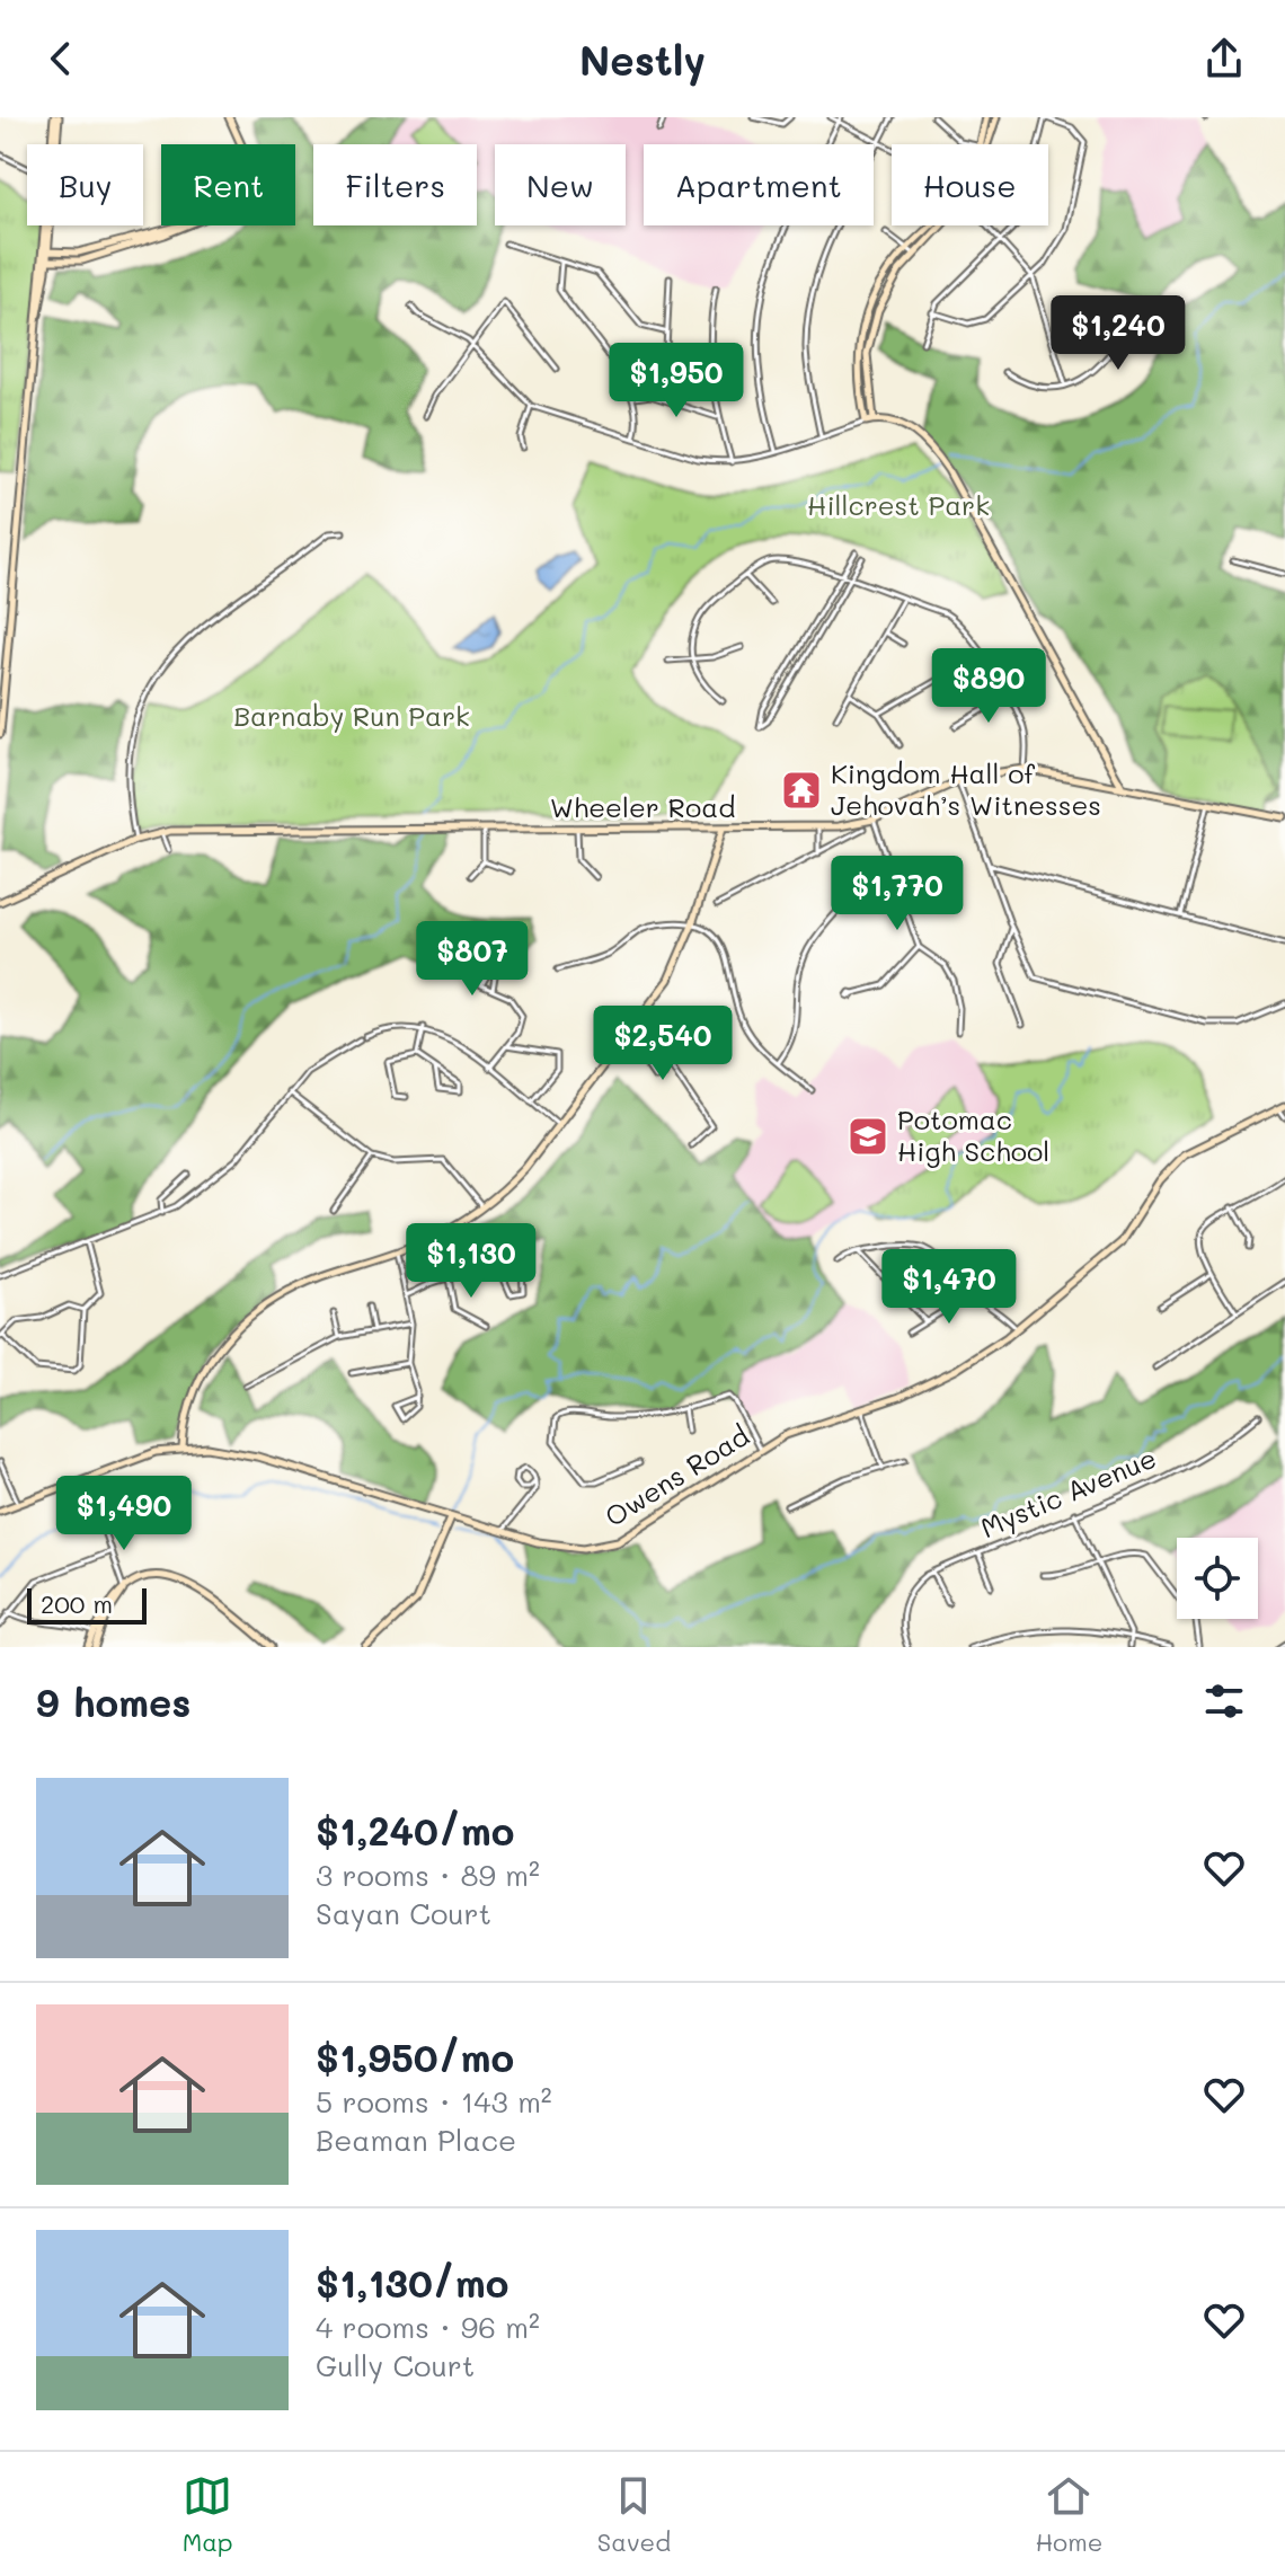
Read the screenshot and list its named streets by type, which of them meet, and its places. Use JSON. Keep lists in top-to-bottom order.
{
  "streets": {
    "main road": ["Wheeler Road", "Owens Road"],
    "street": ["Mystic Avenue"]
  },
  "parks": ["Hillcrest Park", "Barnaby Run Park"],
  "places": {
    "temple": ["Kingdom Hall of Jehovah’s Witnesses"],
    "school or university": ["Potomac High School"]
  },
  "scale_bar": "200 m",
  "page": {
    "header": "Nestly",
    "chip": [
      "Buy",
      "Rent",
      "Filters",
      "New",
      "Apartment",
      "House"
    ],
    "price": [
      "$1,240",
      "$1,950",
      "$890",
      "$1,770",
      "$807",
      "$2,540",
      "$1,130",
      "$1,470",
      "$1,490"
    ],
    "scale": "200 m",
    "heading": "9 homes",
    "list": [
      {
        "name": "$1,240/mo",
        "note": "3 rooms · 89 m² · Sayan Court"
      },
      {
        "name": "$1,950/mo",
        "note": "5 rooms · 143 m² · Beaman Place"
      },
      {
        "name": "$1,130/mo",
        "note": "4 rooms · 96 m² · Gully Court"
      }
    ],
    "tabs": ["Map", "Saved", "Home"]
  }
}
